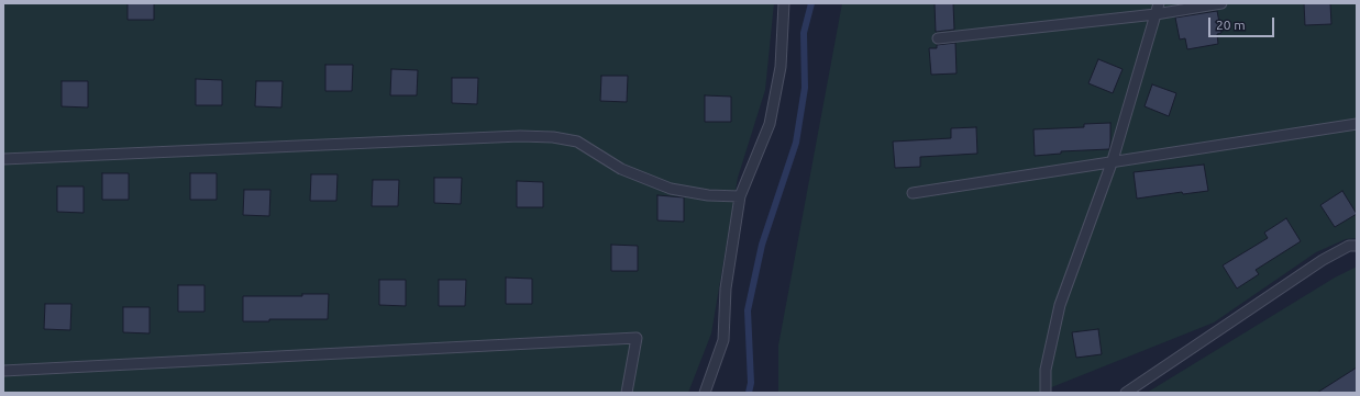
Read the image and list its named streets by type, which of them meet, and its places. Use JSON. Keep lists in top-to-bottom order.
{
  "scale_bar": "20 m"
}
